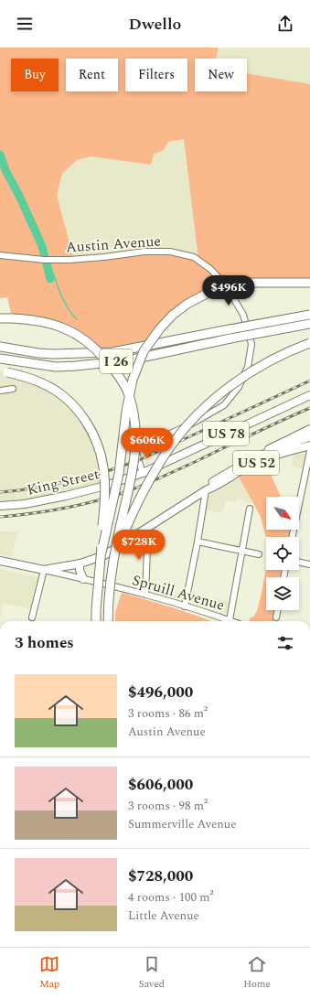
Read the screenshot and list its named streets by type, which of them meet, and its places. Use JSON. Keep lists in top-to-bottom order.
{
  "streets": {
    "highway": ["I 26"],
    "main road": ["US 78", "US 52", "King Street"],
    "street": ["Austin Avenue", "Spruill Avenue"]
  },
  "crossings": [
    ["Austin Avenue", "King Street"],
    ["US 52", "Spruill Avenue"]
  ],
  "north": "bottom right",
  "page": {
    "header": "Dwello",
    "chip": [
      "Buy",
      "Rent",
      "Filters",
      "New"
    ],
    "price": ["$496K", "$606K", "$728K"],
    "heading": "3 homes",
    "list": [
      {
        "name": "$496,000",
        "note": "3 rooms · 86 m² · Austin Avenue"
      },
      {
        "name": "$606,000",
        "note": "3 rooms · 98 m² · Summerville Avenue"
      },
      {
        "name": "$728,000",
        "note": "4 rooms · 100 m² · Little Avenue"
      }
    ],
    "tabs": ["Map", "Saved", "Home"]
  }
}
